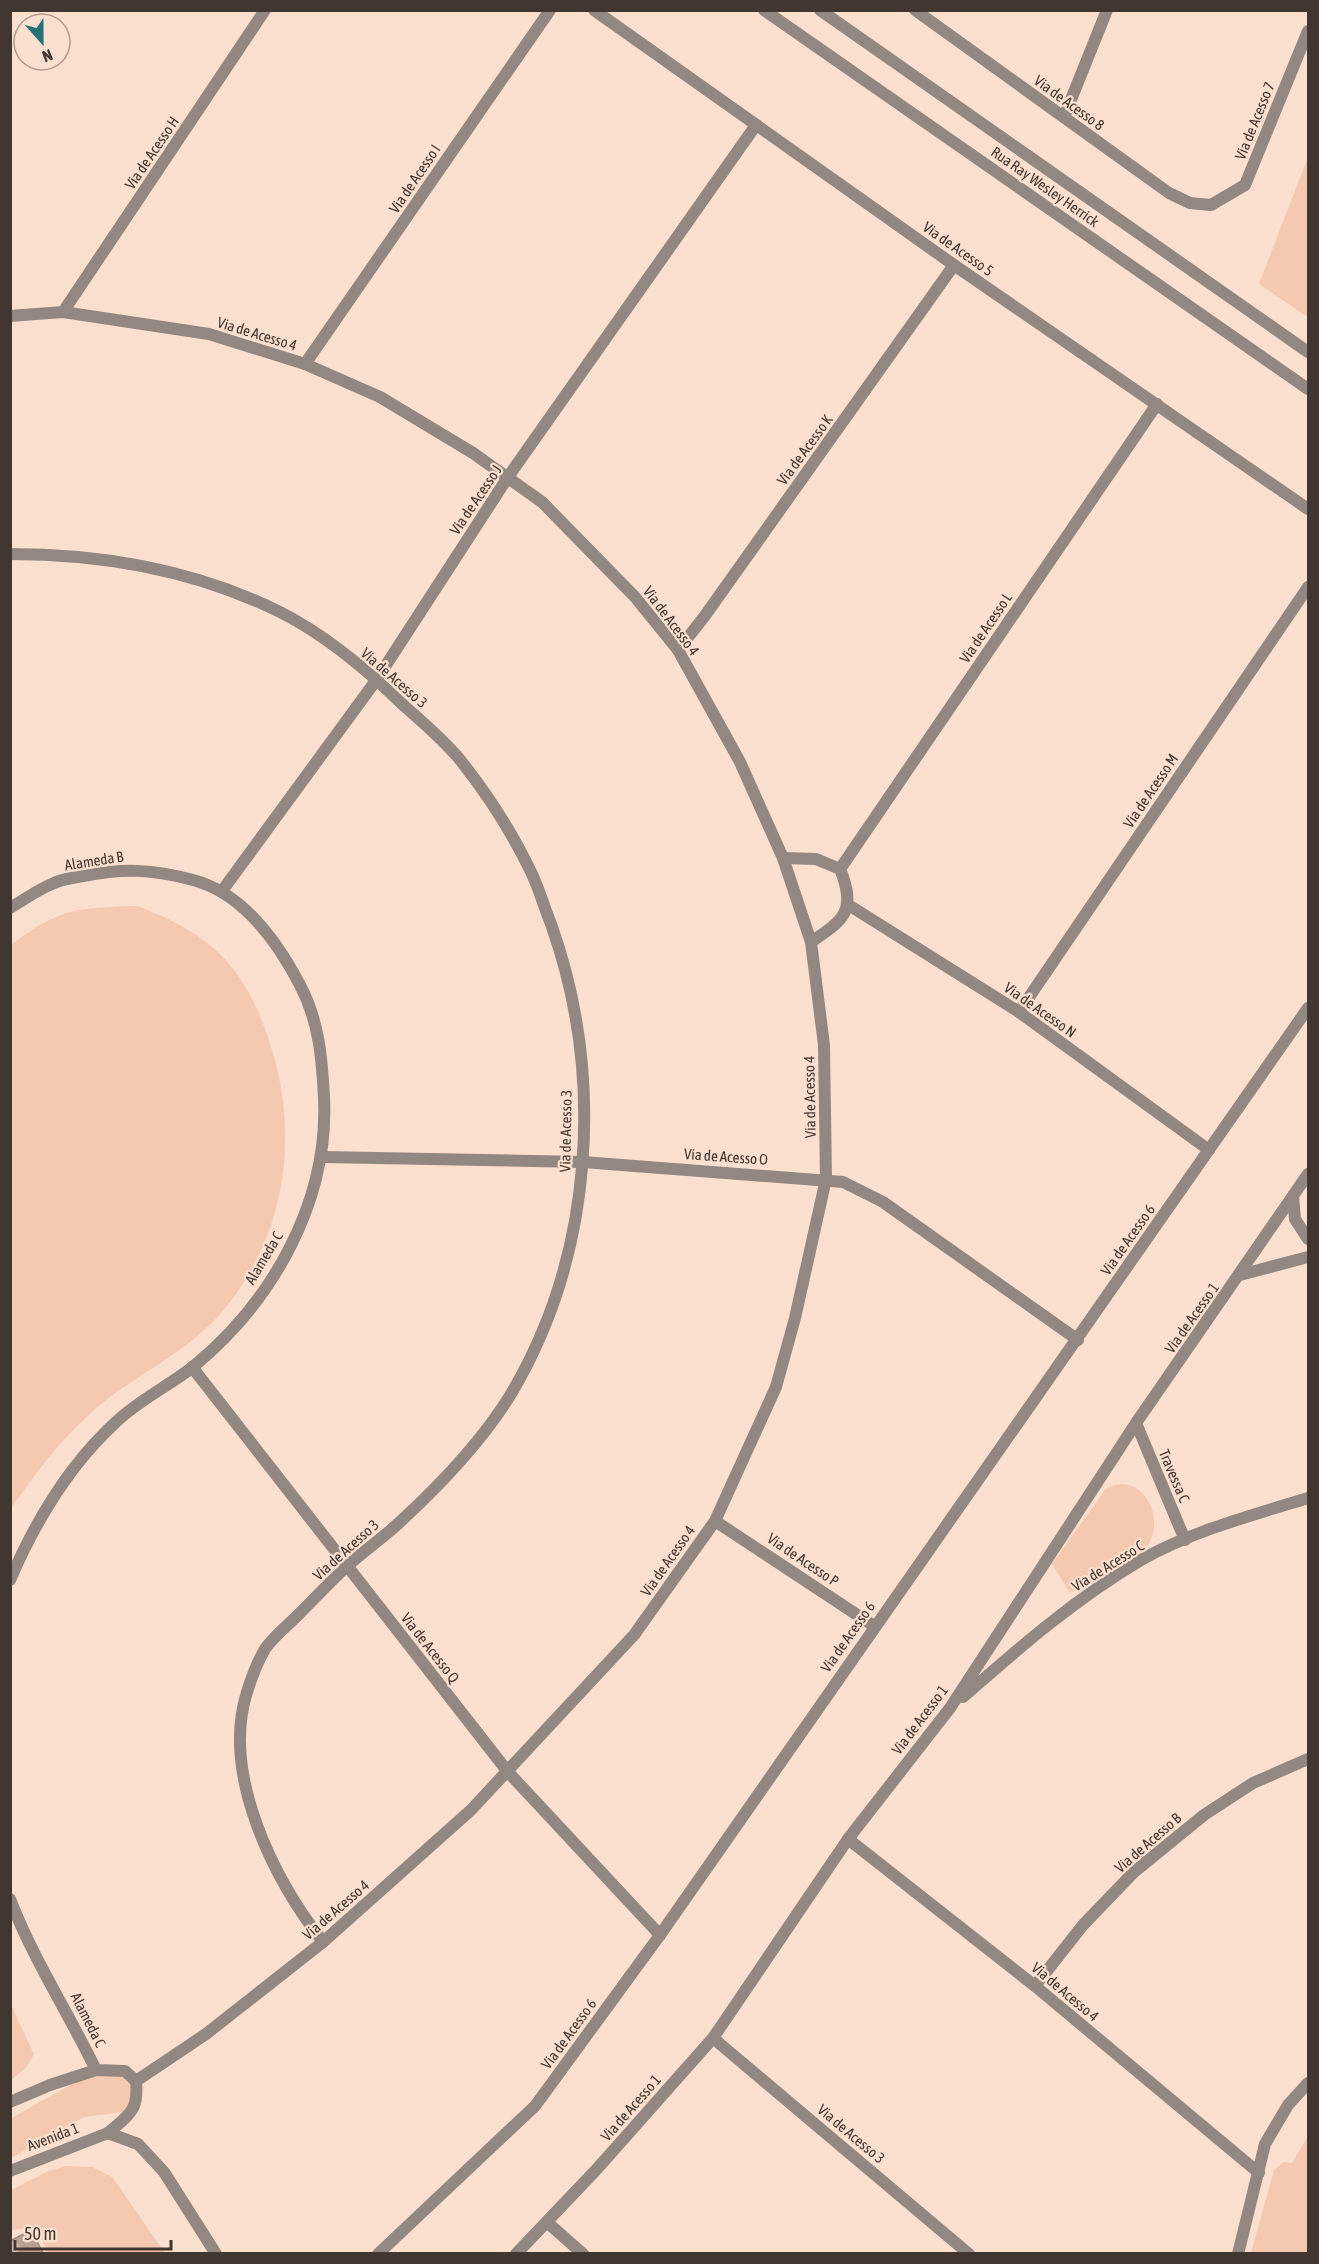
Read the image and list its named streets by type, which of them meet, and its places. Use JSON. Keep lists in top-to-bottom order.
{
  "streets": {
    "street": [
      "Via de Acesso 8",
      "Via de Acesso 7",
      "Via de Acesso H",
      "Via de Acesso I",
      "Rua Ray Wesley Herrick",
      "Via de Acesso 5",
      "Via de Acesso 4",
      "Via de Acesso K",
      "Via de Acesso J",
      "Via de Acesso L",
      "Via de Acesso 3",
      "Via de Acesso M",
      "Alameda B",
      "Via de Acesso N",
      "Via de Acesso O",
      "Via de Acesso 6",
      "Alameda C",
      "Via de Acesso 1",
      "Travessa C",
      "Via de Acesso P",
      "Via de Acesso C",
      "Via de Acesso Q",
      "Via de Acesso B",
      "Avenida 1"
    ]
  },
  "crossings": [
    ["Via de Acesso 8", "Via de Acesso 7"],
    ["Via de Acesso H", "Via de Acesso 4"],
    ["Via de Acesso I", "Via de Acesso 4"],
    ["Via de Acesso 5", "Via de Acesso K"],
    ["Via de Acesso 5", "Via de Acesso J"],
    ["Via de Acesso 5", "Via de Acesso L"],
    ["Via de Acesso 4", "Via de Acesso K"],
    ["Via de Acesso 4", "Via de Acesso J"],
    ["Via de Acesso 4", "Via de Acesso 3"],
    ["Via de Acesso 4", "Via de Acesso O"],
    ["Via de Acesso 4", "Alameda C"],
    ["Via de Acesso 4", "Via de Acesso 1"],
    ["Via de Acesso 4", "Via de Acesso P"],
    ["Via de Acesso 4", "Via de Acesso Q"],
    ["Via de Acesso 4", "Via de Acesso B"],
    ["Via de Acesso J", "Via de Acesso 3"],
    ["Via de Acesso J", "Alameda B"],
    ["Via de Acesso J", "Alameda C"],
    ["Via de Acesso 3", "Via de Acesso O"],
    ["Via de Acesso 3", "Via de Acesso 1"],
    ["Via de Acesso 3", "Via de Acesso Q"],
    ["Via de Acesso M", "Via de Acesso N"],
    ["Alameda B", "Alameda C"],
    ["Via de Acesso N", "Via de Acesso 6"],
    ["Via de Acesso O", "Via de Acesso 6"],
    ["Via de Acesso O", "Alameda C"],
    ["Via de Acesso 6", "Via de Acesso P"],
    ["Via de Acesso 6", "Via de Acesso Q"],
    ["Alameda C", "Via de Acesso Q"],
    ["Via de Acesso 1", "Travessa C"],
    ["Via de Acesso 1", "Via de Acesso C"],
    ["Travessa C", "Via de Acesso C"]
  ],
  "scale_bar": "50 m",
  "north": "bottom"
}
